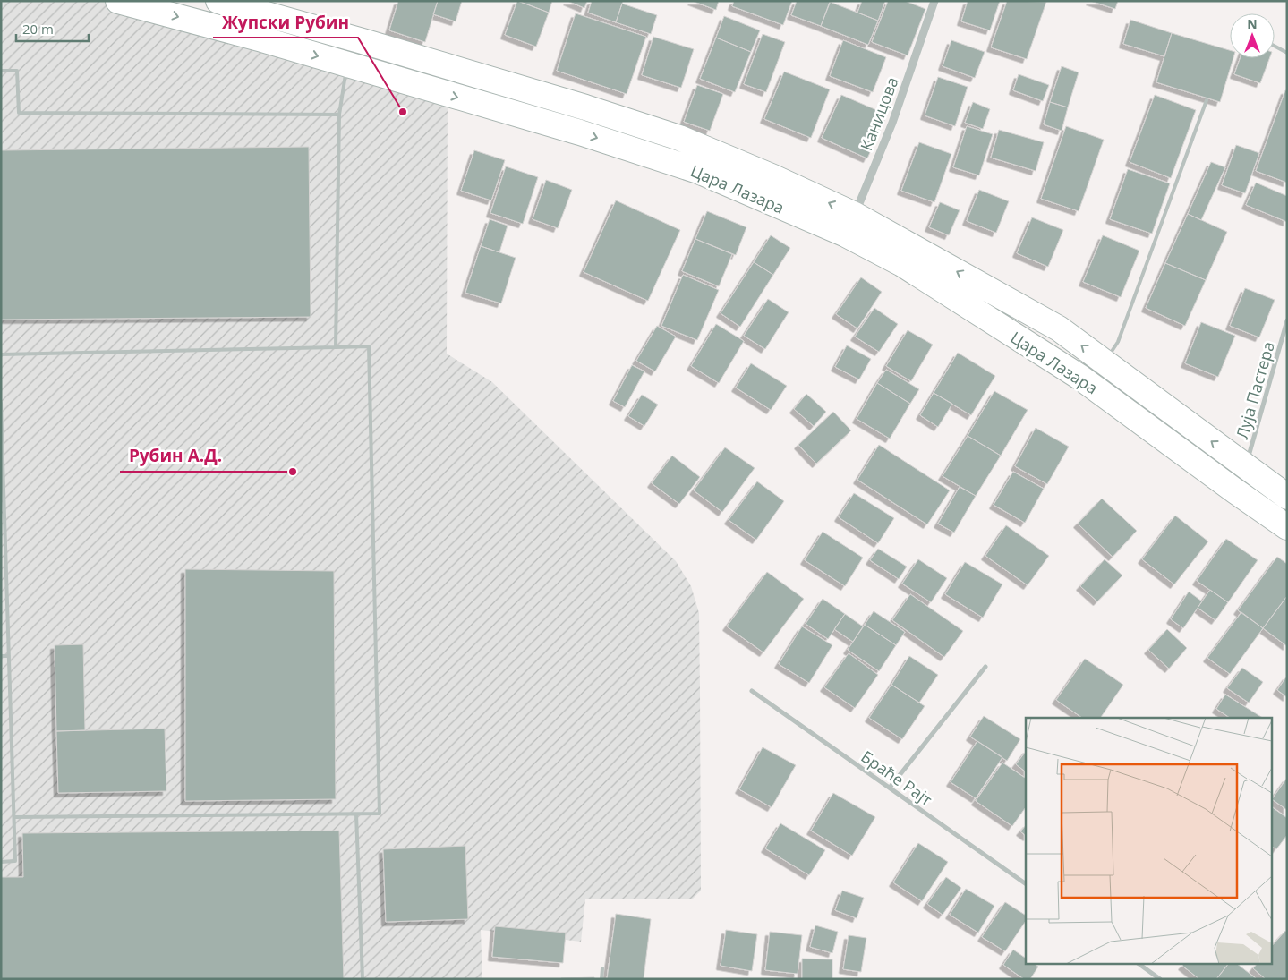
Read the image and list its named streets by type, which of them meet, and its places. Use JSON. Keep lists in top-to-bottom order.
{
  "streets": {
    "main road": ["Цара Лазара"],
    "street": ["Каницова", "Луја Пастера", "Браће Рајт"]
  },
  "crossings": [
    ["Каницова", "Цара Лазара"],
    ["Цара Лазара", "Луја Пастера"]
  ],
  "places": ["Жупски Рубин", "Рубин А.Д."],
  "scale_bar": "20 m",
  "north": "top"
}
